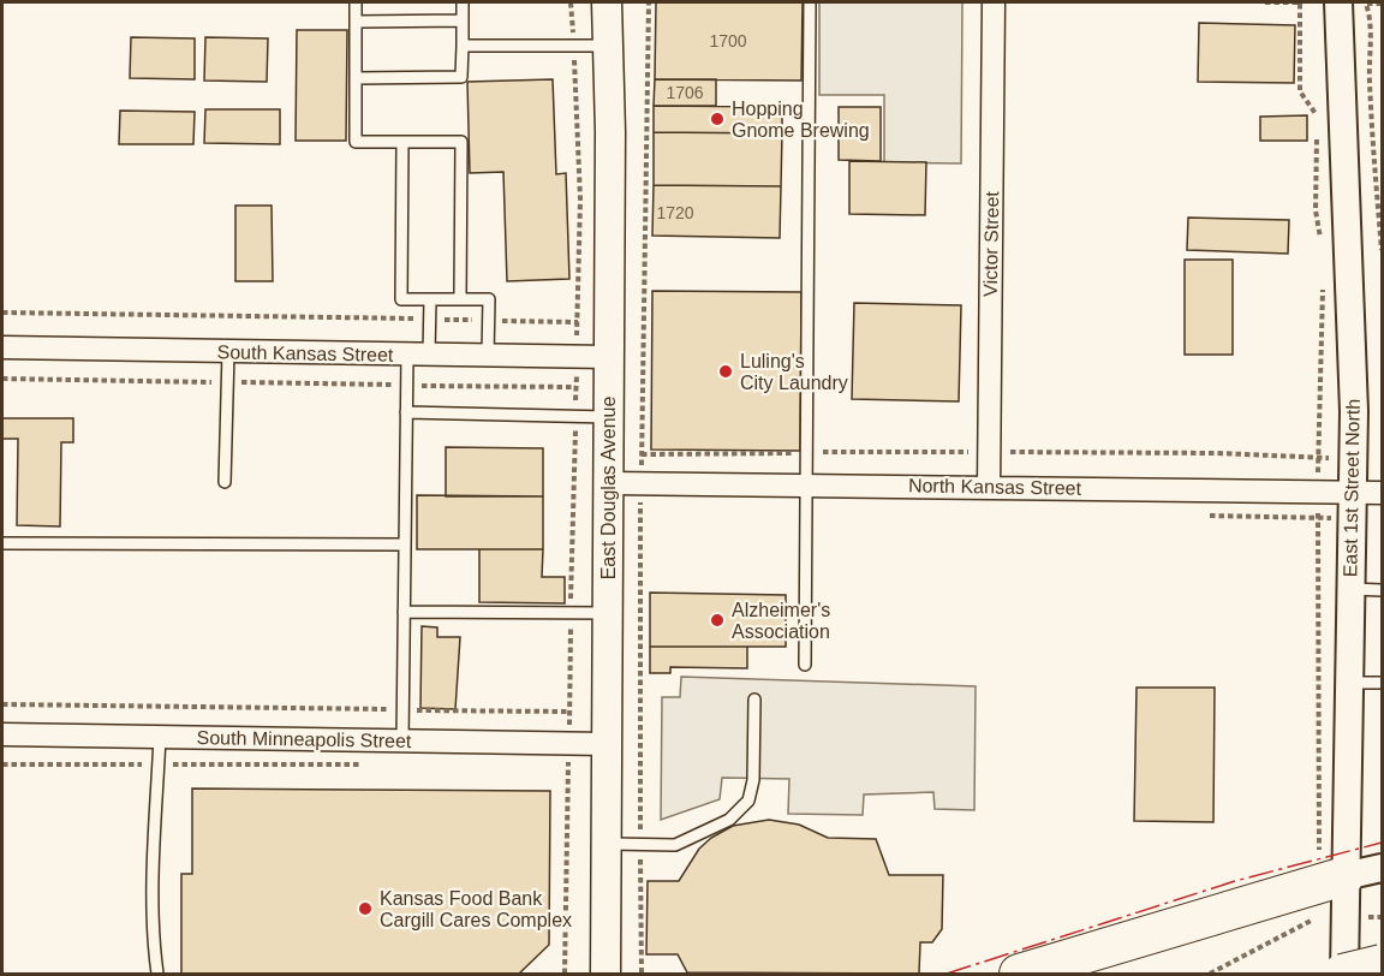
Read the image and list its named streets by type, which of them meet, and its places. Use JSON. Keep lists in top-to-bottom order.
{
  "streets": {
    "main road": ["East Douglas Avenue"],
    "street": [
      "Victor Street",
      "South Kansas Street",
      "North Kansas Street",
      "East 1st Street North",
      "South Minneapolis Street"
    ]
  },
  "crossings": [
    ["Victor Street", "North Kansas Street"],
    ["South Kansas Street", "East Douglas Avenue"],
    ["North Kansas Street", "East Douglas Avenue"],
    ["North Kansas Street", "East 1st Street North"],
    ["East Douglas Avenue", "South Minneapolis Street"]
  ],
  "places": [
    "Hopping Gnome Brewing",
    "Luling's City Laundry",
    "Alzheimer's Association",
    "Kansas Food Bank Cargill Cares Complex"
  ],
  "house_numbers": ["1700", "1706", "1720"]
}
